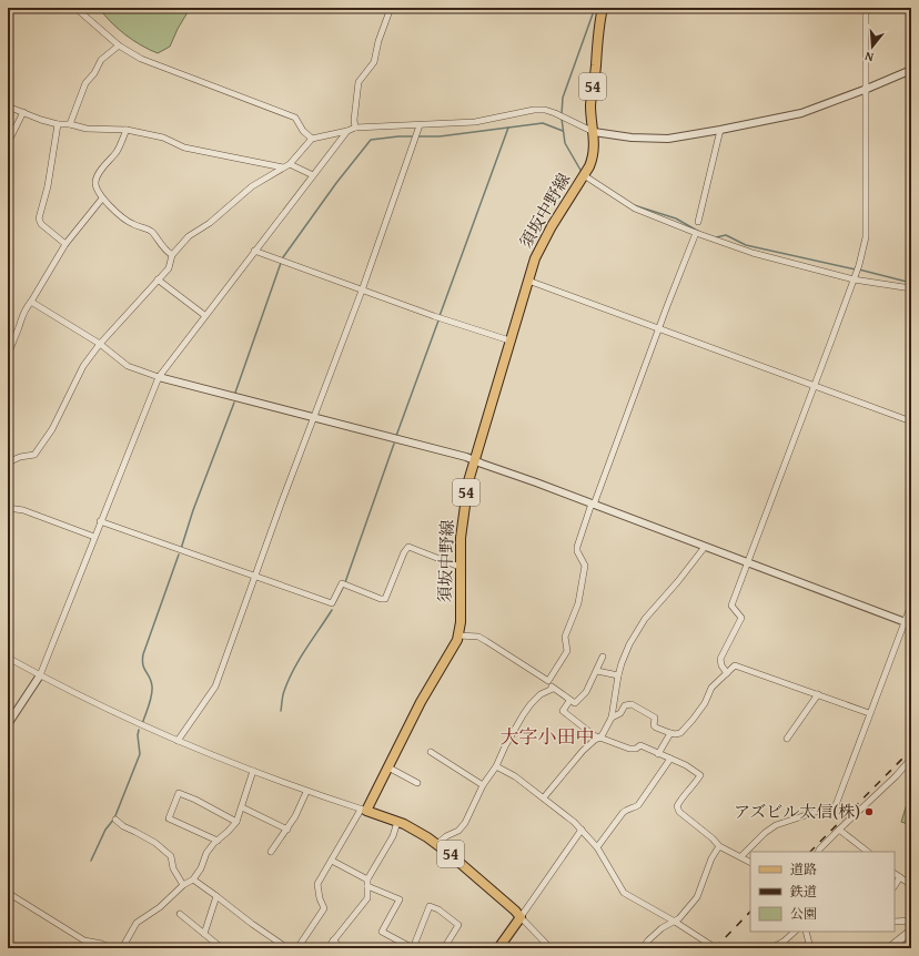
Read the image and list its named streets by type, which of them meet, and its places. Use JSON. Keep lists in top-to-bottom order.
{
  "streets": {
    "main road": ["54", "須坂中野線"]
  },
  "crossings": [
    ["54", "須坂中野線"]
  ],
  "districts": ["大字小田中"],
  "places": ["アズビル太信(株)"],
  "legend": ["道路", "鉄道", "公園"],
  "north": "bottom"
}
